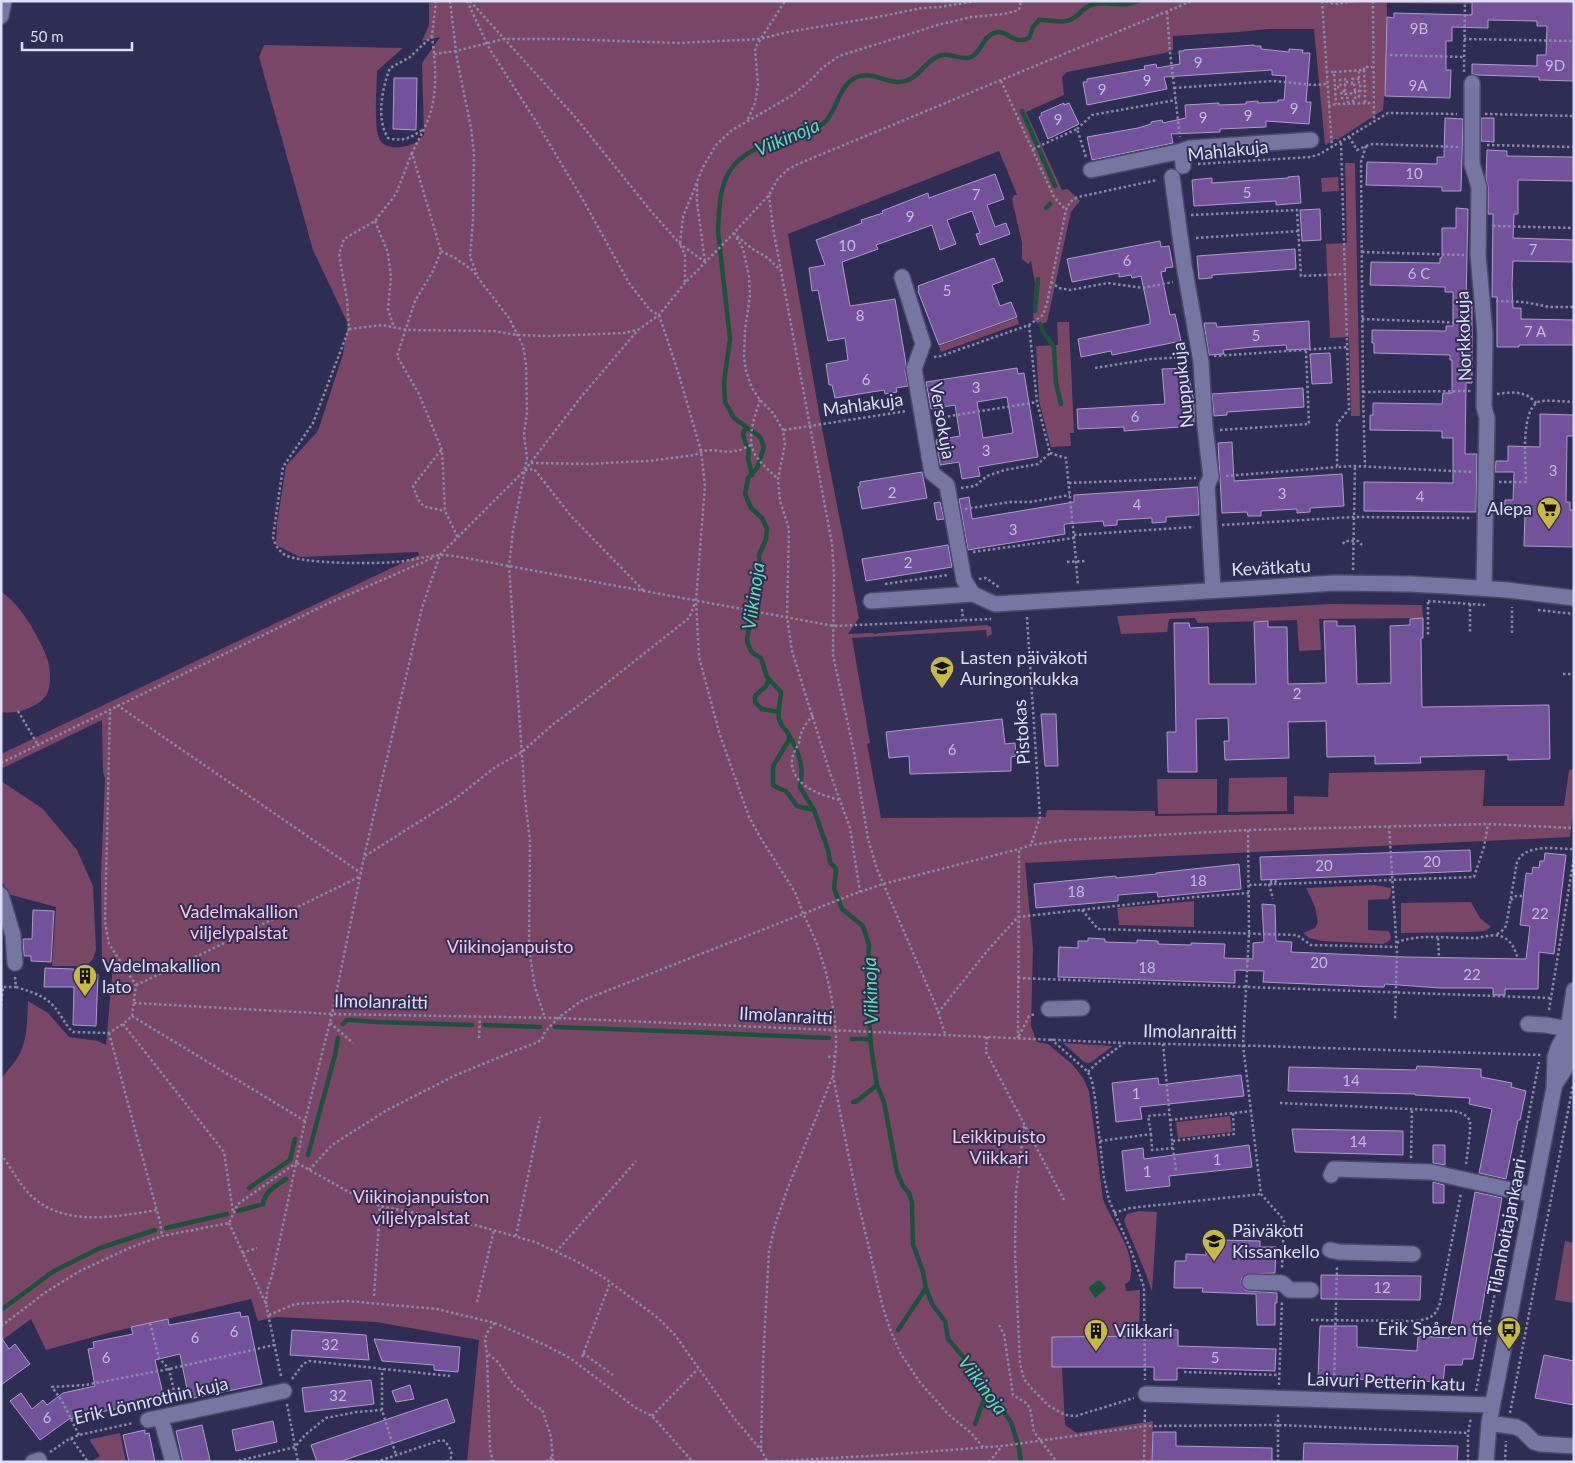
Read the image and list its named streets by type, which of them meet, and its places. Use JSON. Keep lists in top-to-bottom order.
{
  "streets": {
    "street": [
      "Norkkokuja",
      "Nuppukuja",
      "Versokuja",
      "Kevätkatu",
      "Tilanhoitajankaari",
      "Laivuri Petterin katu",
      "Erik Lönnrothin kuja"
    ],
    "path": ["Mahlakuja", "Pistokas", "Ilmolanraitti"]
  },
  "crossings": [
    ["Mahlakuja", "Norkkokuja"],
    ["Mahlakuja", "Nuppukuja"],
    ["Mahlakuja", "Versokuja"],
    ["Norkkokuja", "Kevätkatu"],
    ["Nuppukuja", "Kevätkatu"],
    ["Tilanhoitajankaari", "Laivuri Petterin katu"]
  ],
  "water": ["Viikinoja"],
  "parks": [
    "Vadelmakallion viljelypalstat",
    "Viikinojanpuisto",
    "Leikkipuisto Viikkari",
    "Viikinojanpuiston viljelypalstat"
  ],
  "places": {
    "supermarket": ["Alepa"],
    "school or university": ["Lasten päiväkoti Auringonkukka", "Päiväkoti Kissankello"],
    "building": ["Vadelmakallion lato", "Viikkari"],
    "bus stop": ["Erik Spåren tie"]
  },
  "house_numbers": [
    "9B",
    "9",
    "9D",
    "9",
    "9A",
    "9",
    "9",
    "9",
    "9",
    "9",
    "10",
    "5",
    "7",
    "9",
    "10",
    "7",
    "6",
    "6 C",
    "5",
    "8",
    "7 A",
    "5",
    "6",
    "3",
    "6",
    "3",
    "3",
    "2",
    "3",
    "4",
    "4",
    "3",
    "2",
    "2",
    "6",
    "20",
    "20",
    "18",
    "18",
    "22",
    "20",
    "18",
    "22",
    "14",
    "1",
    "14",
    "1",
    "1",
    "12",
    "6",
    "6",
    "32",
    "6",
    "5",
    "32",
    "6"
  ],
  "scale_bar": "50 m"
}
